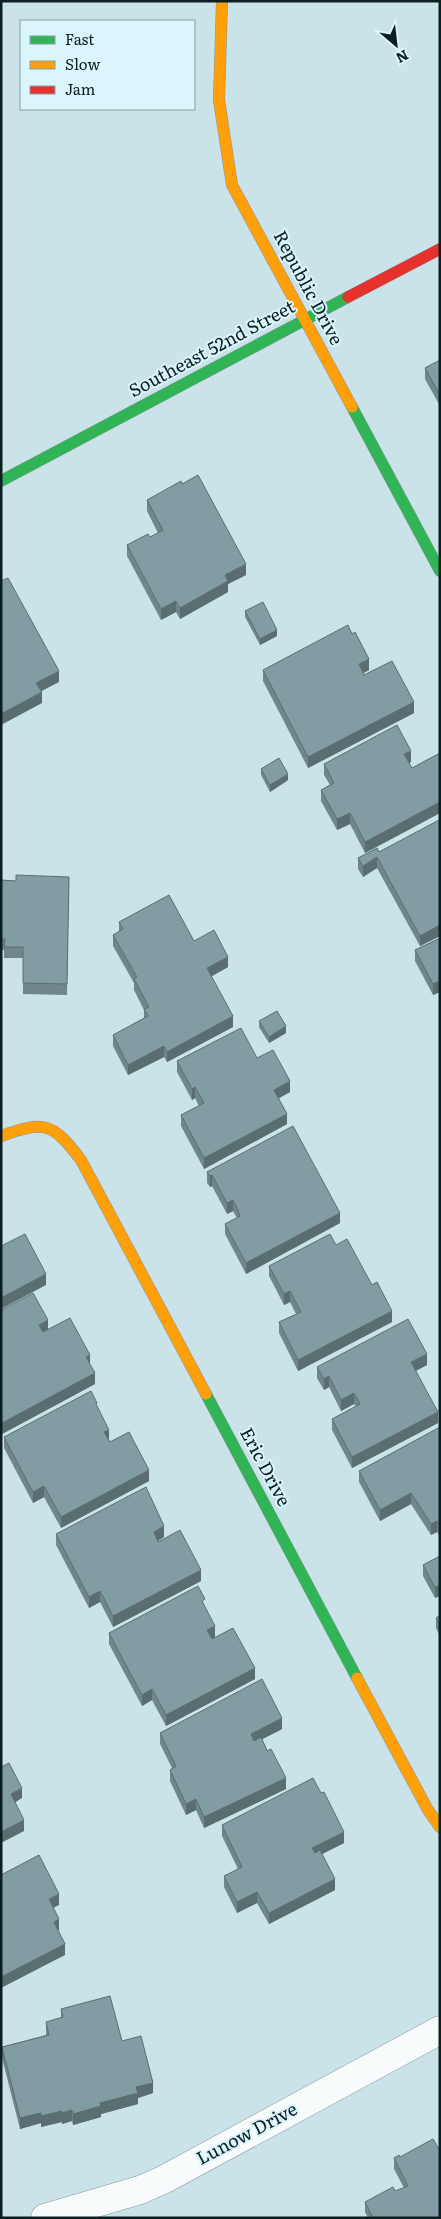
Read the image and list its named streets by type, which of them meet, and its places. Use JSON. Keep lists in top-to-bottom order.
{
  "streets": {
    "street": [
      "Republic Drive",
      "Southeast 52nd Street",
      "Eric Drive",
      "Lunow Drive"
    ]
  },
  "crossings": [
    ["Republic Drive", "Southeast 52nd Street"]
  ],
  "legend": ["Fast", "Slow", "Jam"],
  "north": "bottom right"
}
